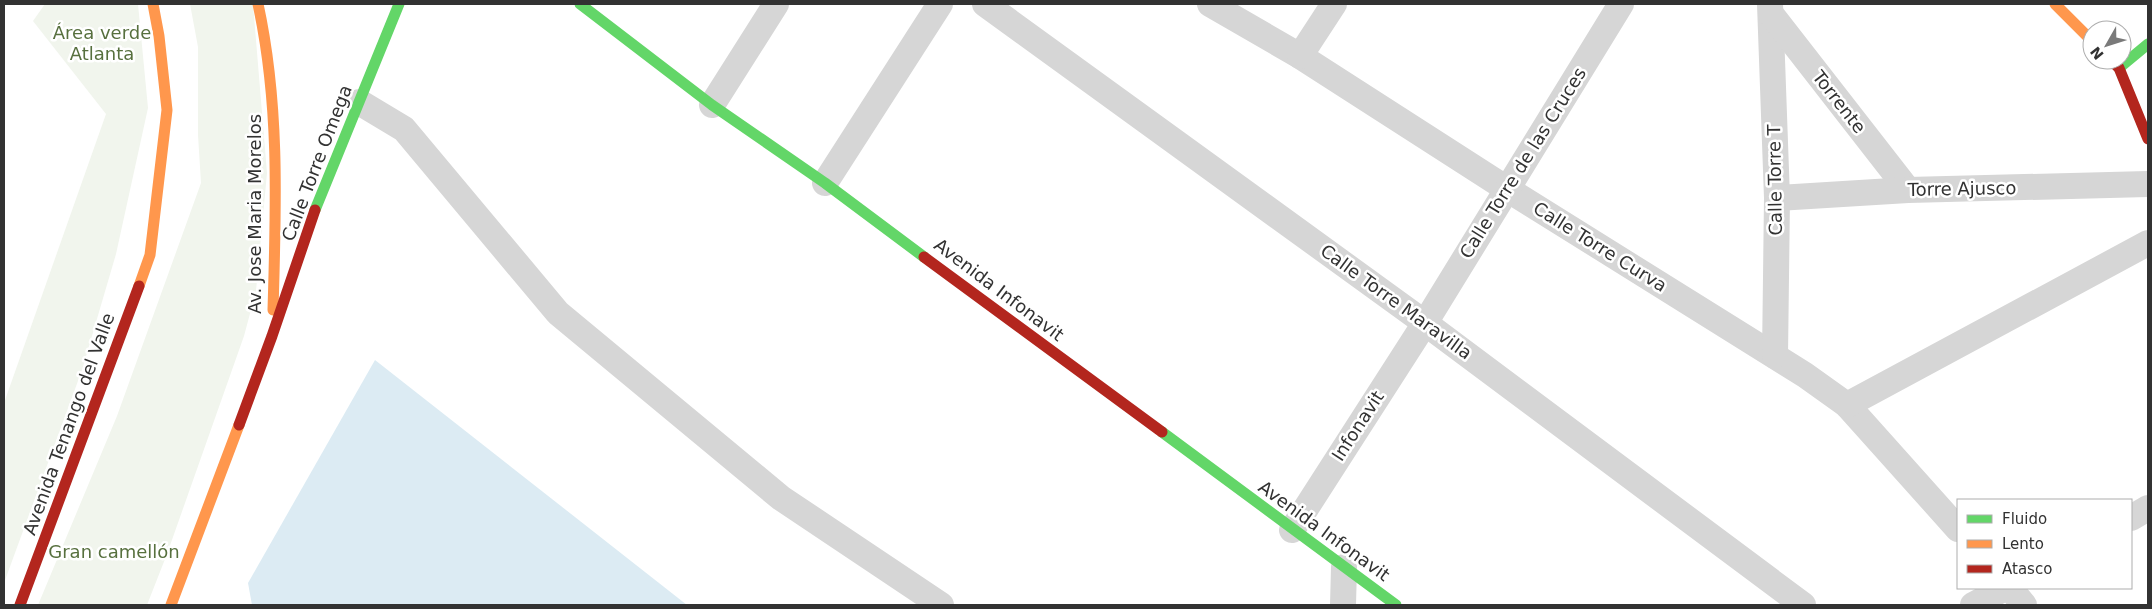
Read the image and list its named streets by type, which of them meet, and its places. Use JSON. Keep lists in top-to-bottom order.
{
  "streets": {
    "main road": [
      "Calle Torre Omega",
      "Av. Jose Maria Morelos",
      "Avenida Infonavit",
      "Avenida Tenango del Valle"
    ],
    "street": [
      "Torrente",
      "Calle Torre de las Cruces",
      "Calle Torre T",
      "Torre Ajusco",
      "Calle Torre Curva",
      "Calle Torre Maravilla",
      "Infonavit"
    ]
  },
  "crossings": [
    ["Torrente", "Calle Torre T"],
    ["Torrente", "Torre Ajusco"],
    ["Calle Torre Omega", "Av. Jose Maria Morelos"],
    ["Calle Torre de las Cruces", "Calle Torre Curva"],
    ["Calle Torre de las Cruces", "Calle Torre Maravilla"],
    ["Calle Torre de las Cruces", "Infonavit"],
    ["Calle Torre T", "Torre Ajusco"],
    ["Calle Torre T", "Calle Torre Curva"],
    ["Avenida Infonavit", "Infonavit"],
    ["Calle Torre Maravilla", "Infonavit"]
  ],
  "parks": ["Área verde Atlanta", "Gran camellón"],
  "legend": ["Fluido", "Lento", "Atasco"],
  "north": "bottom left"
}
